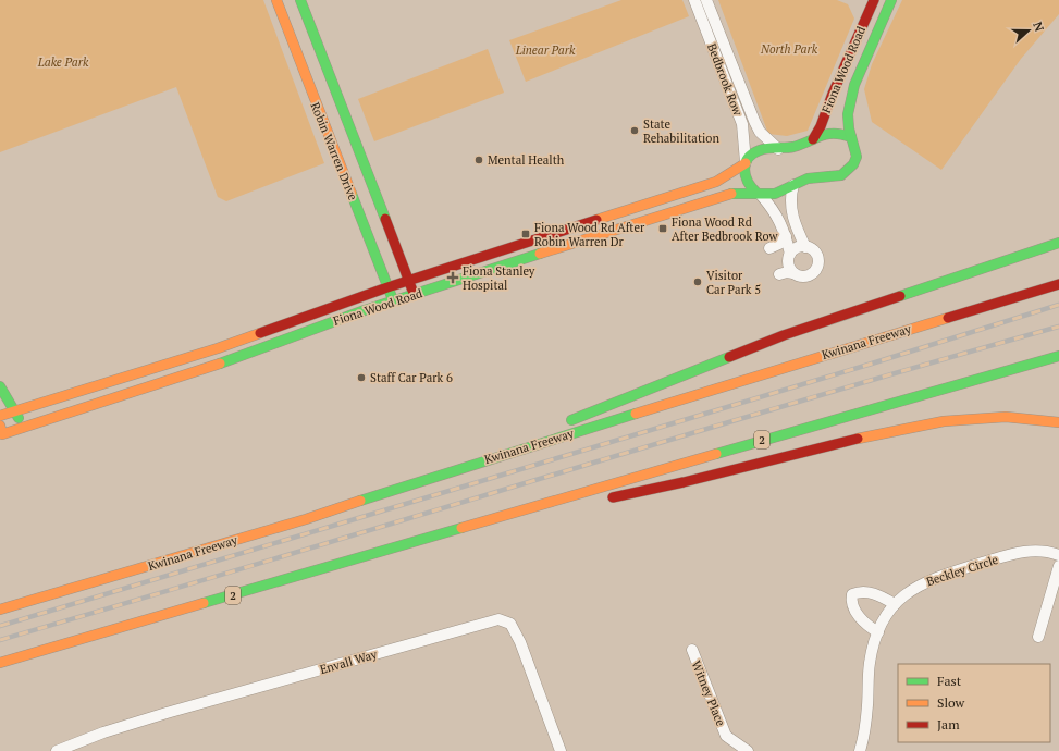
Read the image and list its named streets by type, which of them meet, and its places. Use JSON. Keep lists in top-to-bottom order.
{
  "streets": {
    "main road": [
      "Fiona Wood Road",
      "Robin Warren Drive",
      "Kwinana Freeway",
      "2"
    ],
    "street": [
      "Bedbrook Row",
      "Beckley Circle",
      "Envall Way",
      "Witney Place"
    ]
  },
  "crossings": [
    ["Fiona Wood Road", "Bedbrook Row"],
    ["Fiona Wood Road", "Robin Warren Drive"]
  ],
  "parks": ["North Park", "Linear Park", "Lake Park"],
  "places": {
    "other": [
      "State Rehabilitation",
      "Mental Health",
      "Visitor Car Park 5",
      "Staff Car Park 6"
    ],
    "transit": ["Fiona Wood Rd After Bedbrook Row", "Fiona Wood Rd After Robin Warren Dr"],
    "health": ["Fiona Stanley Hospital"]
  },
  "legend": ["Fast", "Slow", "Jam"],
  "north": "right"
}
